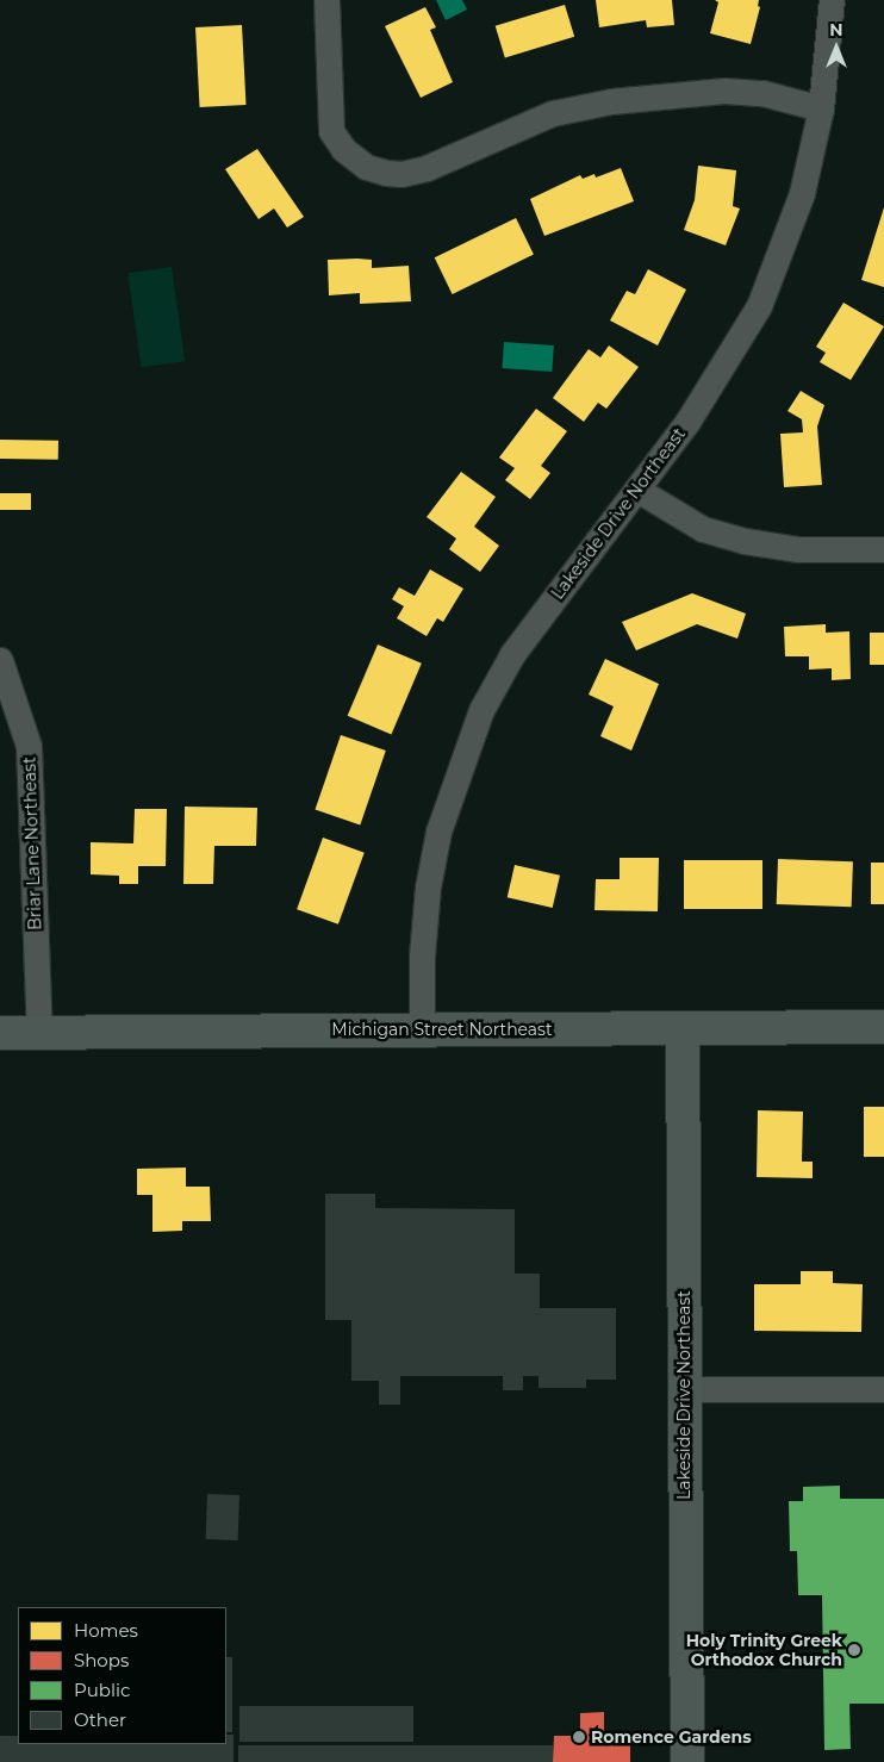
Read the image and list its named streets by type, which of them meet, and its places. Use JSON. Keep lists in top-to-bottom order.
{
  "streets": {
    "main road": ["Lakeside Drive Northeast", "Michigan Street Northeast"],
    "street": ["Briar Lane Northeast"]
  },
  "crossings": [
    ["Lakeside Drive Northeast", "Michigan Street Northeast"],
    ["Briar Lane Northeast", "Michigan Street Northeast"]
  ],
  "places": ["Holy Trinity Greek Orthodox Church", "Romence Gardens"],
  "legend": [
    "Homes",
    "Shops",
    "Public",
    "Other"
  ],
  "north": "top"
}
